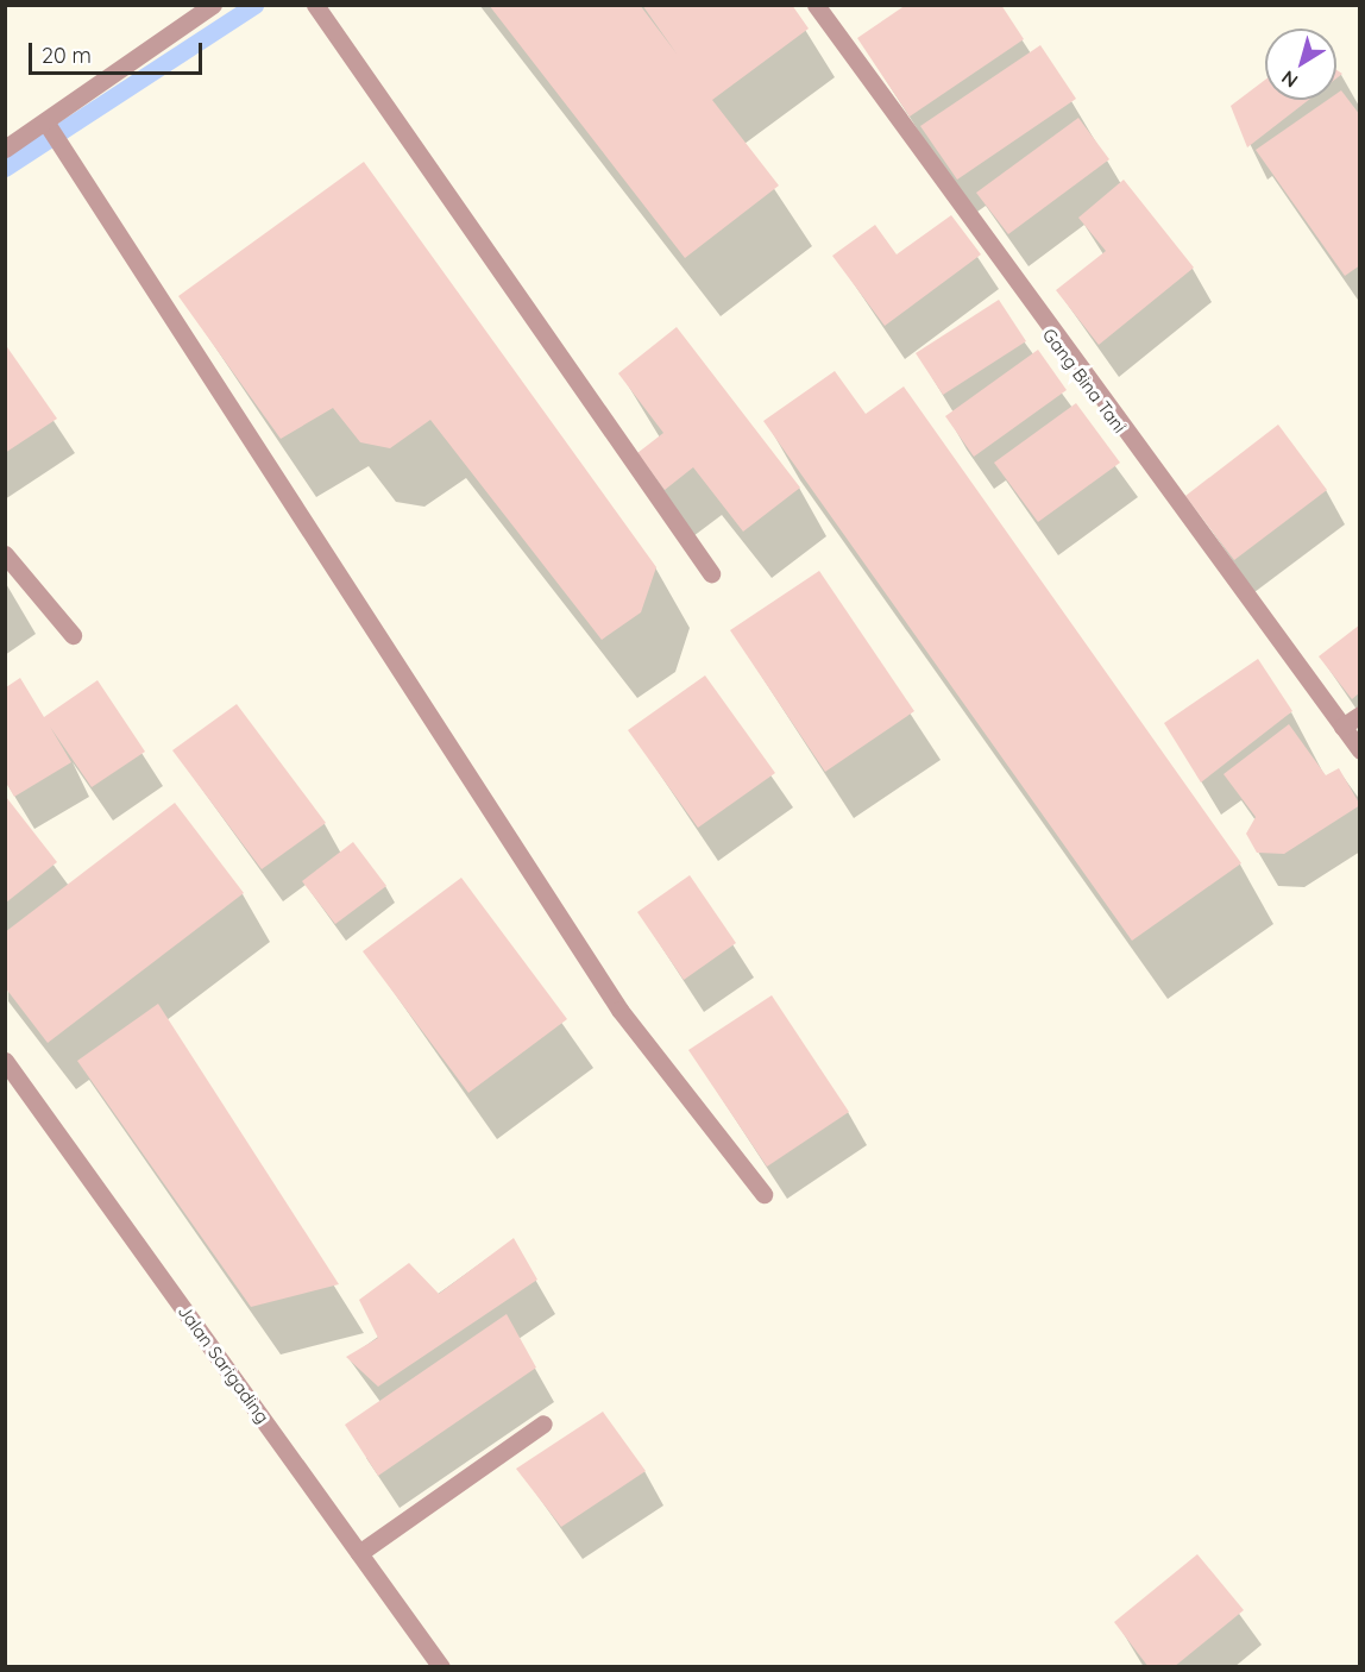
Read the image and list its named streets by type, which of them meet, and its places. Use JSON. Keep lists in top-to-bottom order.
{
  "streets": {
    "street": ["Gang Bina Tani", "Jalan Sarigading"]
  },
  "scale_bar": "20 m",
  "north": "bottom left"
}
